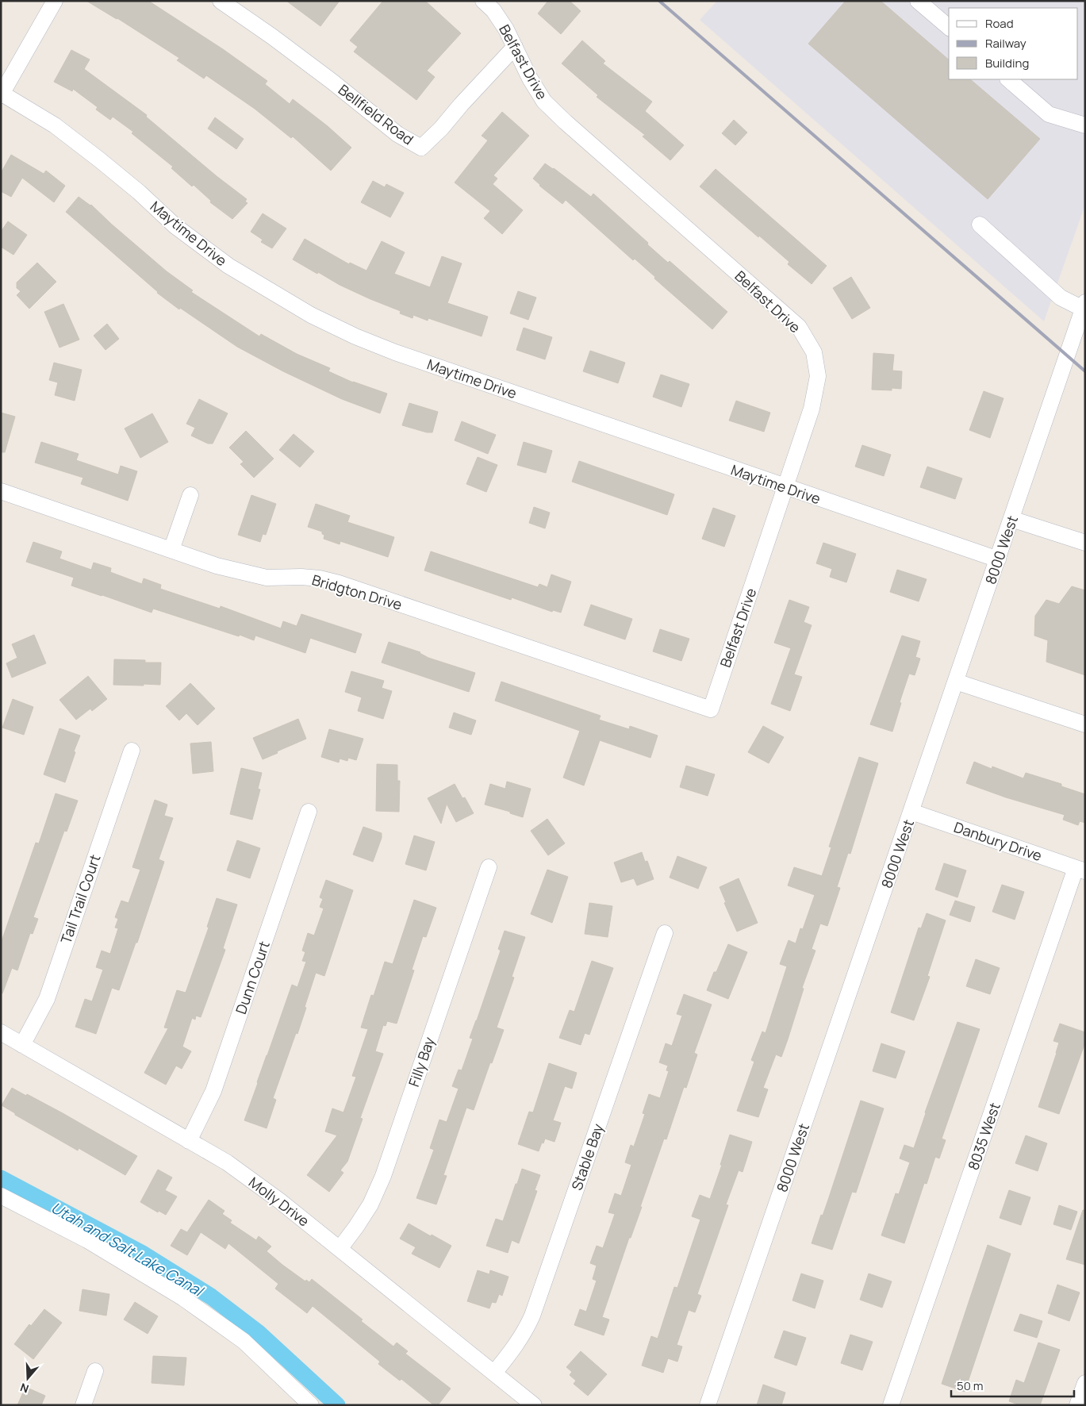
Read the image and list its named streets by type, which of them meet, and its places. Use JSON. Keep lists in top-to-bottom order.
{
  "streets": {
    "street": [
      "Belfast Drive",
      "Bellfield Road",
      "Maytime Drive",
      "8000 West",
      "Bridgton Drive",
      "Danbury Drive",
      "Tail Trail Court",
      "Dunn Court",
      "Filly Bay",
      "8035 West",
      "Stable Bay",
      "Molly Drive"
    ]
  },
  "crossings": [
    ["Belfast Drive", "Bellfield Road"],
    ["Belfast Drive", "Maytime Drive"],
    ["Belfast Drive", "Bridgton Drive"],
    ["Maytime Drive", "8000 West"],
    ["8000 West", "Danbury Drive"],
    ["Danbury Drive", "8035 West"],
    ["Tail Trail Court", "Molly Drive"],
    ["Dunn Court", "Molly Drive"],
    ["Filly Bay", "Molly Drive"],
    ["Stable Bay", "Molly Drive"]
  ],
  "water": ["Utah and Salt Lake Canal"],
  "legend": ["Road", "Railway", "Building"],
  "scale_bar": "50 m",
  "north": "bottom"
}
